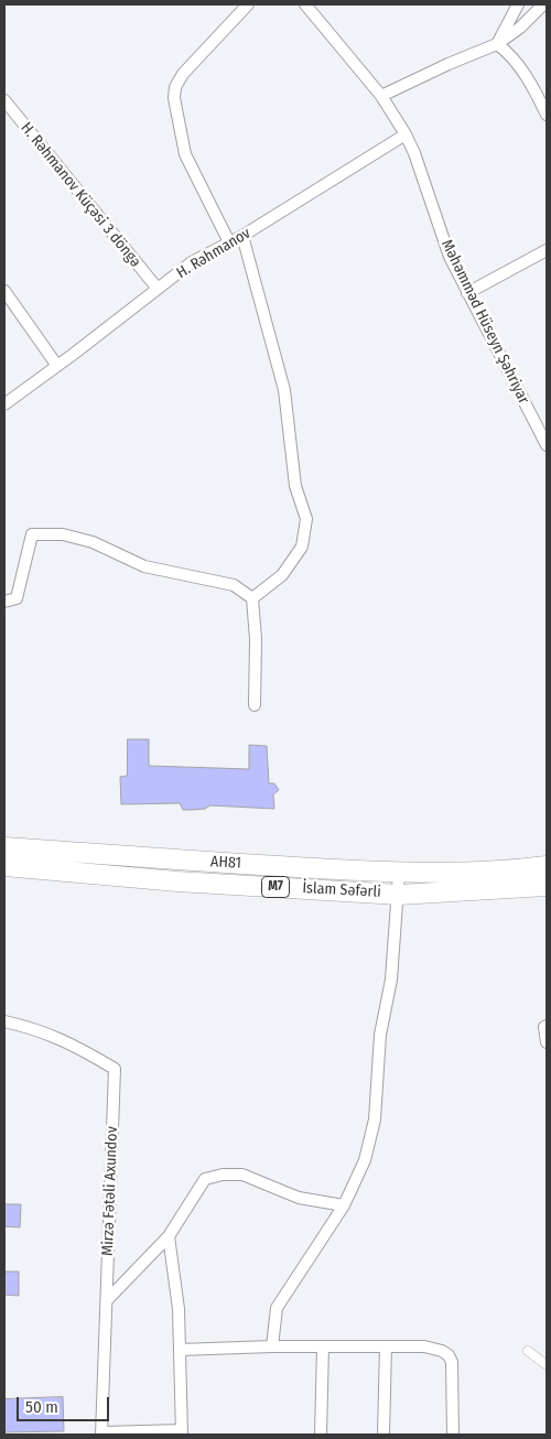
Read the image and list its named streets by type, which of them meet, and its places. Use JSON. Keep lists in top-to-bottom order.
{
  "streets": {
    "highway": ["AH81", "M7", "İslam Səfərli"],
    "street": [
      "H. Rəhmanov Küçəsi 3 döngə",
      "H. Rəhmanov",
      "Məhəmməd Hüseyn Şəhriyar",
      "Mirzə Fətəli Axundov"
    ]
  },
  "crossings": [
    ["H. Rəhmanov Küçəsi 3 döngə", "H. Rəhmanov"],
    ["H. Rəhmanov", "Məhəmməd Hüseyn Şəhriyar"]
  ],
  "scale_bar": "50 m"
}
